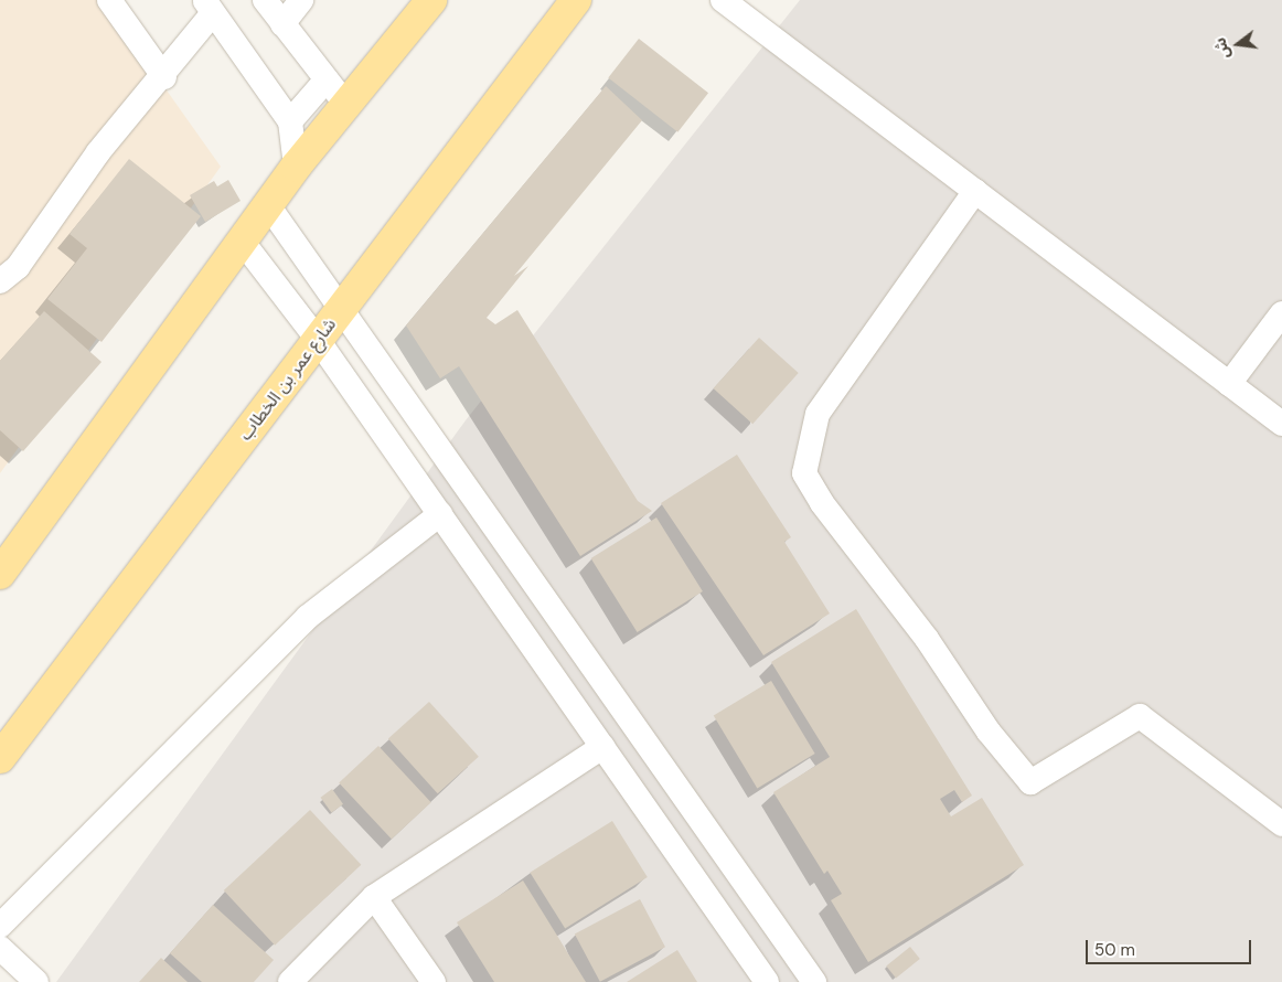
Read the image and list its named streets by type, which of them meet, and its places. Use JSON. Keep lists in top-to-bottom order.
{
  "streets": {
    "main road": ["شارع عمر بن الخطاب"]
  },
  "scale_bar": "50 m",
  "north": "left"
}
